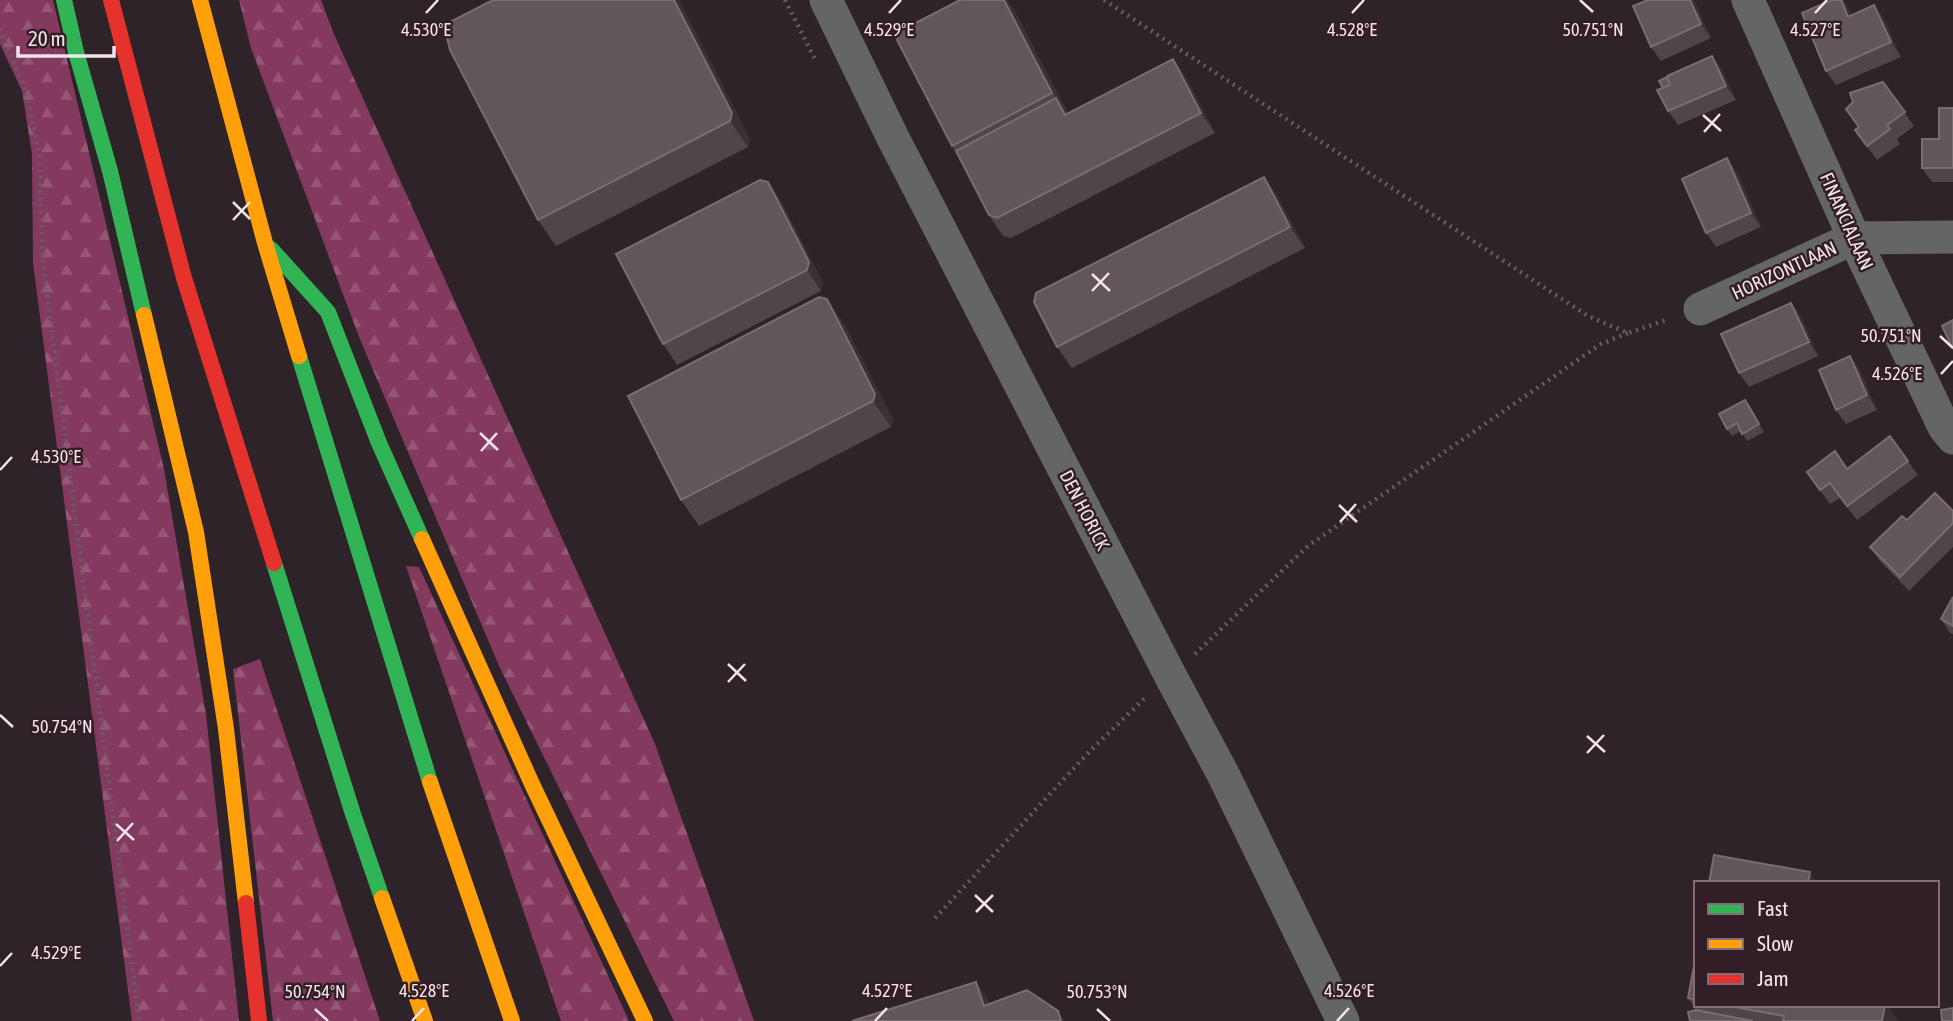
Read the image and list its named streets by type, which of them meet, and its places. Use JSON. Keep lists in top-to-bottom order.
{
  "streets": {
    "street": ["FINANCIALAAN", "HORIZONTLAAN", "DEN HORICK"]
  },
  "crossings": [
    ["FINANCIALAAN", "HORIZONTLAAN"]
  ],
  "legend": ["Fast", "Slow", "Jam"],
  "scale_bar": "20 m",
  "coordinates": [
    "50.751°N",
    "4.530°E",
    "4.529°E",
    "4.528°E",
    "4.527°E",
    "4.526°E",
    "50.754°N",
    "50.753°N"
  ]
}
